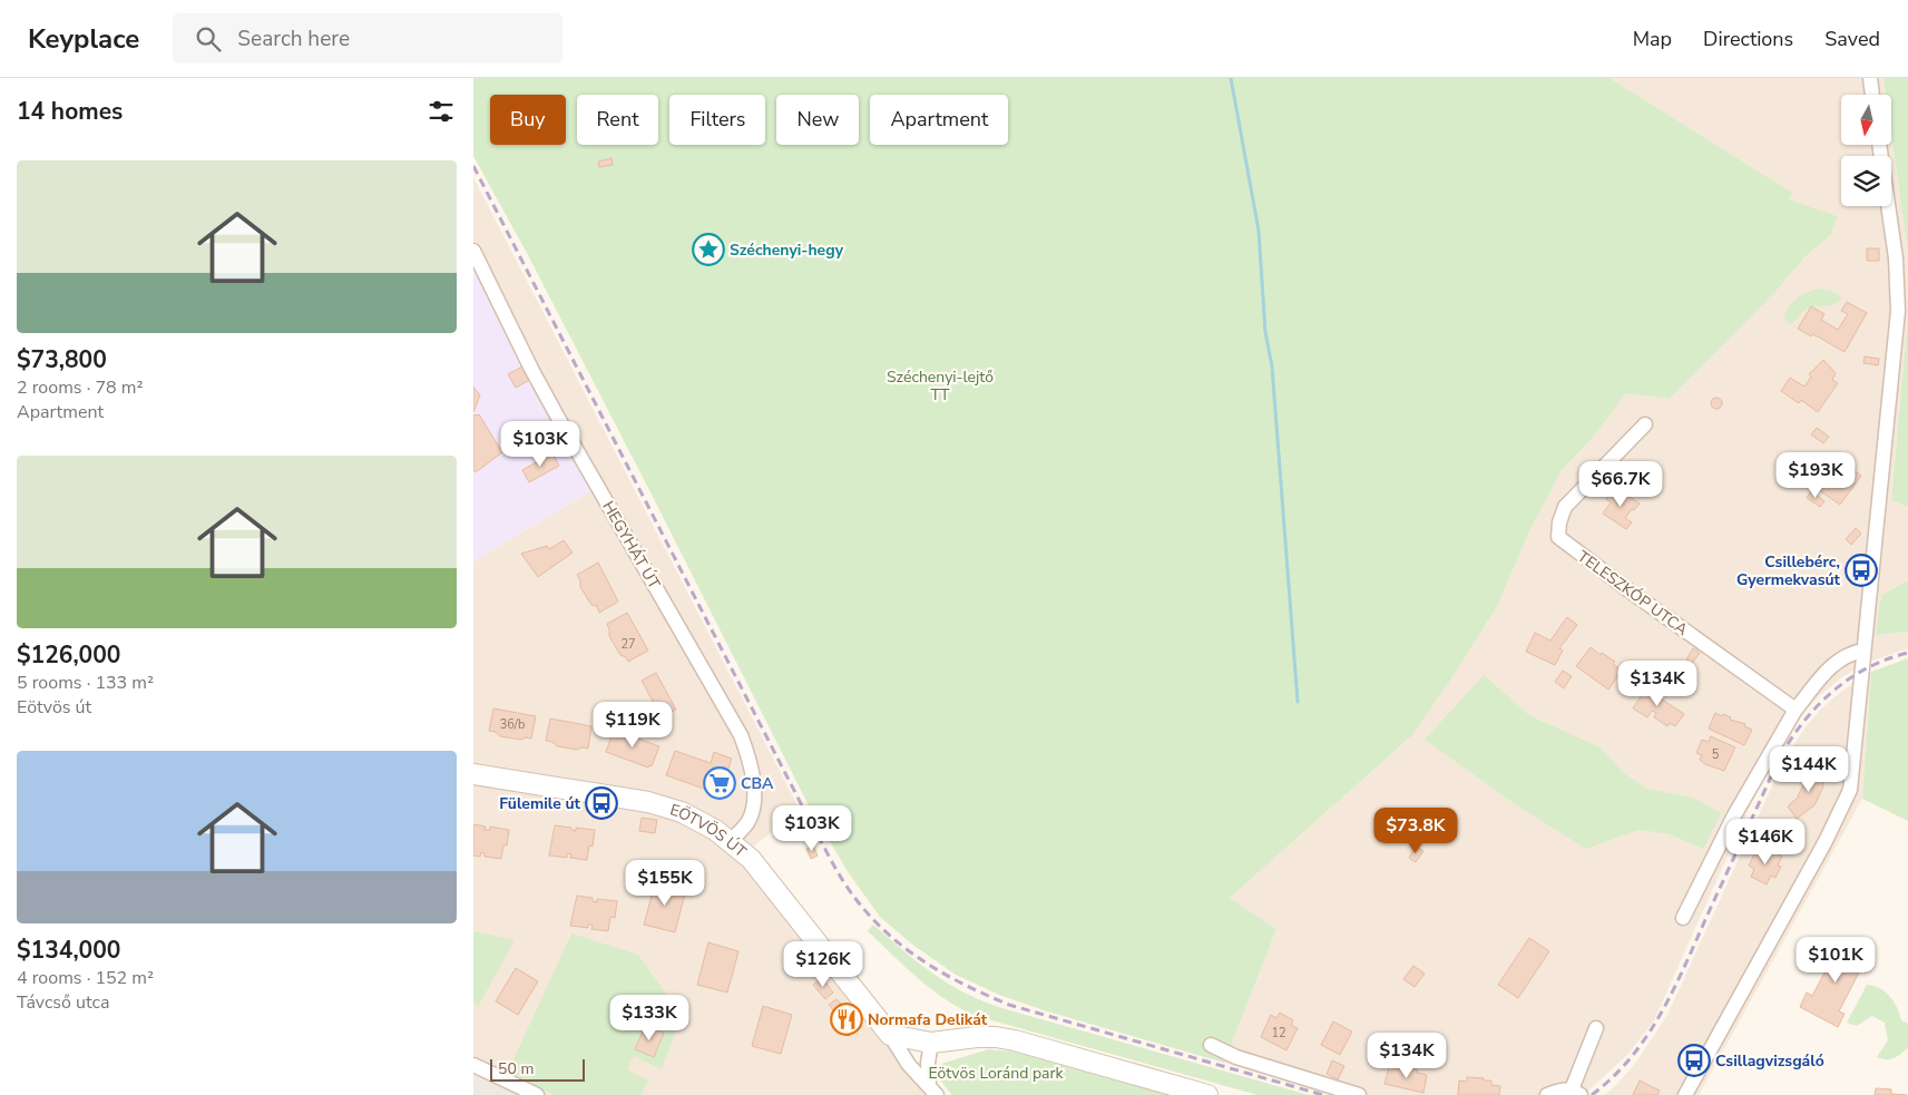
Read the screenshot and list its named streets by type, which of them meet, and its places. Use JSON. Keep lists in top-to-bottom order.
{
  "streets": {
    "street": ["HEGYHÁT ÚT", "TELESZKÓP UTCA", "EÖTVÖS ÚT"]
  },
  "crossings": [
    ["HEGYHÁT ÚT", "EÖTVÖS ÚT"]
  ],
  "parks": ["Széchenyi-lejtő TT", "Eötvös Loránd park"],
  "places": {
    "place": ["Széchenyi-hegy"],
    "bus stop": ["Csillebérc, Gyermekvasút", "Fülemile út", "Csillagvizsgáló"],
    "supermarket": ["CBA"],
    "restaurant": ["Normafa Delikát"]
  },
  "house_numbers": [
    "27",
    "36/b",
    "5",
    "12"
  ],
  "scale_bar": "50 m",
  "north": "bottom",
  "page": {
    "header": "Keyplace",
    "search": "Search here",
    "nav": ["Map", "Directions", "Saved"],
    "heading": "14 homes",
    "chip": [
      "Buy",
      "Rent",
      "Filters",
      "New",
      "Apartment"
    ],
    "list": [
      {
        "name": "$73,800",
        "note": "2 rooms · 78 m² · Apartment"
      },
      {
        "name": "$126,000",
        "note": "5 rooms · 133 m² · Eötvös út"
      },
      {
        "name": "$134,000",
        "note": "4 rooms · 152 m² · Távcső utca"
      }
    ],
    "price": [
      "$103K",
      "$193K",
      "$66.7K",
      "$134K",
      "$119K",
      "$144K",
      "$103K",
      "$73.8K",
      "$146K",
      "$155K",
      "$101K",
      "$126K",
      "$133K",
      "$134K"
    ],
    "scale": "50 m"
  }
}
